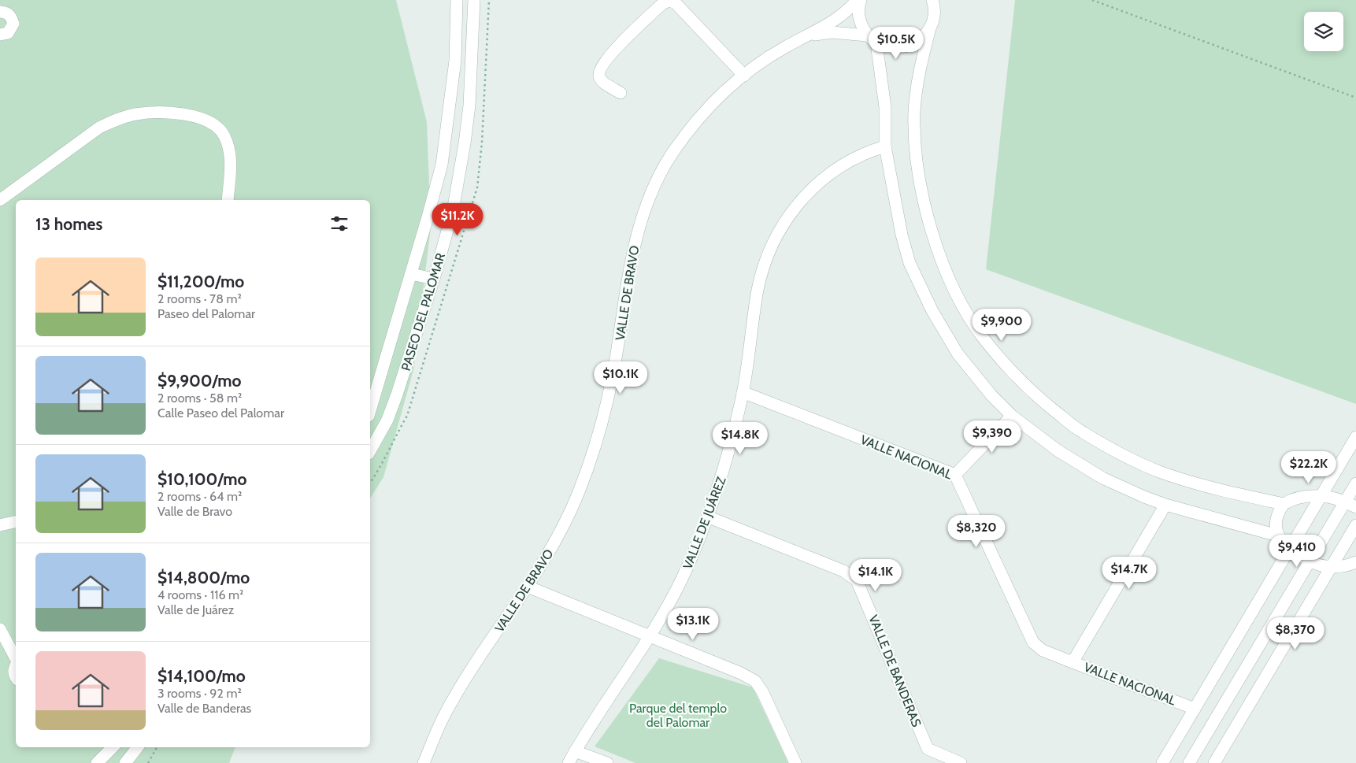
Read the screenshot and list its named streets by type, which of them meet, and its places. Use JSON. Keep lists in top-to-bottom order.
{
  "streets": {
    "street": [
      "VALLE DE BRAVO",
      "PASEO DEL PALOMAR",
      "VALLE NACIONAL",
      "VALLE DE JUÁREZ",
      "VALLE DE BANDERAS"
    ]
  },
  "crossings": [
    ["VALLE NACIONAL", "VALLE DE JUÁREZ"],
    ["VALLE DE JUÁREZ", "VALLE DE BANDERAS"]
  ],
  "parks": ["Parque del templo del Palomar"],
  "page": {
    "price": [
      "$10.5K",
      "$11.2K",
      "$9,900",
      "$10.1K",
      "$9,390",
      "$14.8K",
      "$22.2K",
      "$8,320",
      "$9,410",
      "$14.7K",
      "$14.1K",
      "$13.1K",
      "$8,370"
    ],
    "heading": "13 homes",
    "list": [
      {
        "name": "$11,200/mo",
        "note": "2 rooms · 78 m² · Paseo del Palomar"
      },
      {
        "name": "$9,900/mo",
        "note": "2 rooms · 58 m² · Calle Paseo del Palomar"
      },
      {
        "name": "$10,100/mo",
        "note": "2 rooms · 64 m² · Valle de Bravo"
      },
      {
        "name": "$14,800/mo",
        "note": "4 rooms · 116 m² · Valle de Juárez"
      },
      {
        "name": "$14,100/mo",
        "note": "3 rooms · 92 m² · Valle de Banderas"
      }
    ]
  }
}
